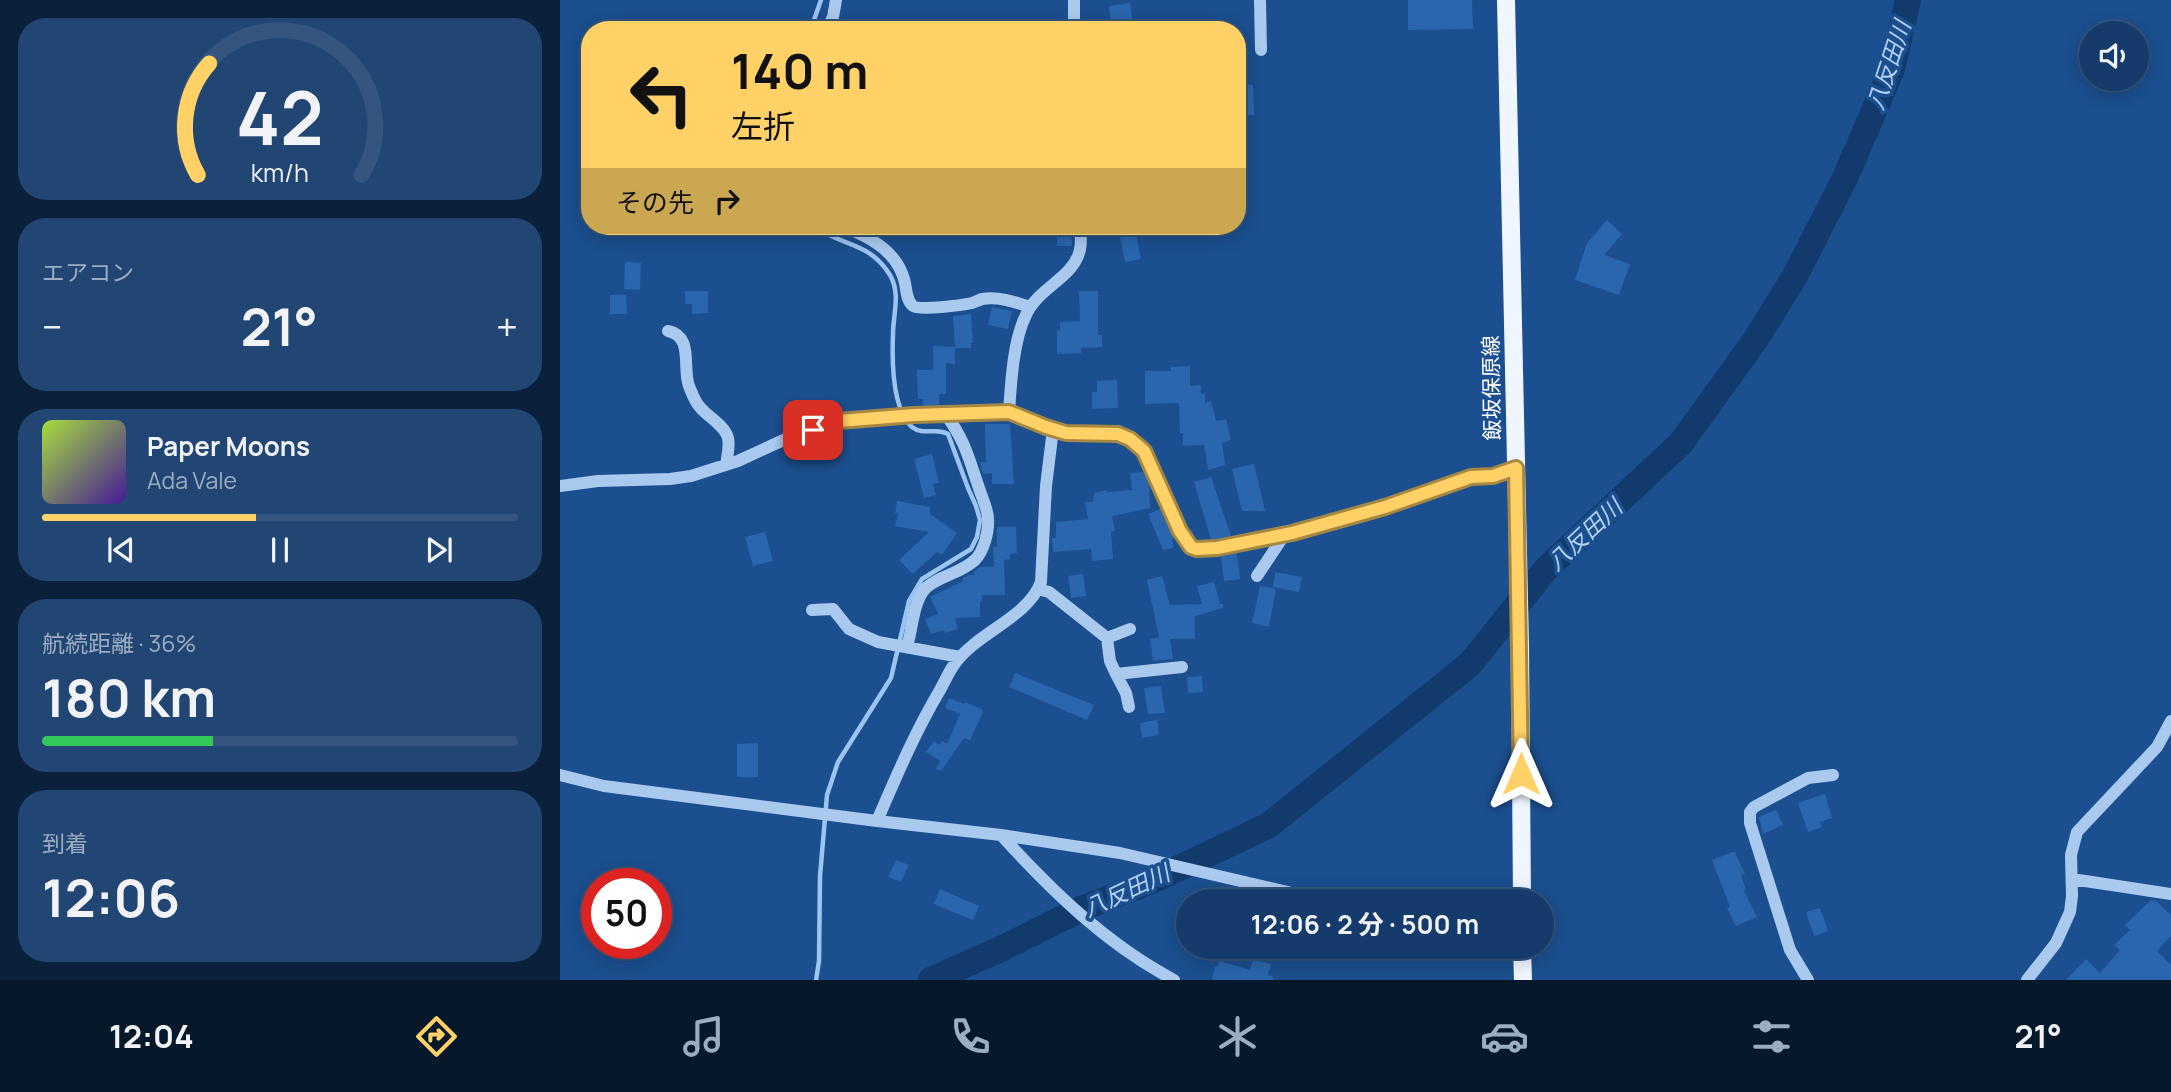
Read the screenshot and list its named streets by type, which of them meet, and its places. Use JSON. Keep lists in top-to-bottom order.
{
  "streets": {
    "main road": ["飯坂保原線"]
  },
  "water": ["八反田川"],
  "page": {
    "turn": ["140 m", "左折"],
    "then": "その先",
    "tile": [
      "エアコン",
      ["航続距離 · 36%", "180 km"],
      ["到着", "12:06"]
    ],
    "heat": ["−", "21°", "+"],
    "song": ["Paper Moons", "Ada Vale"],
    "limit": "50",
    "trip": "12:06 · 2 分 · 500 m",
    "tabs": ["12:04", "21°"],
    "gauge": ["42", "km/h"]
  }
}
